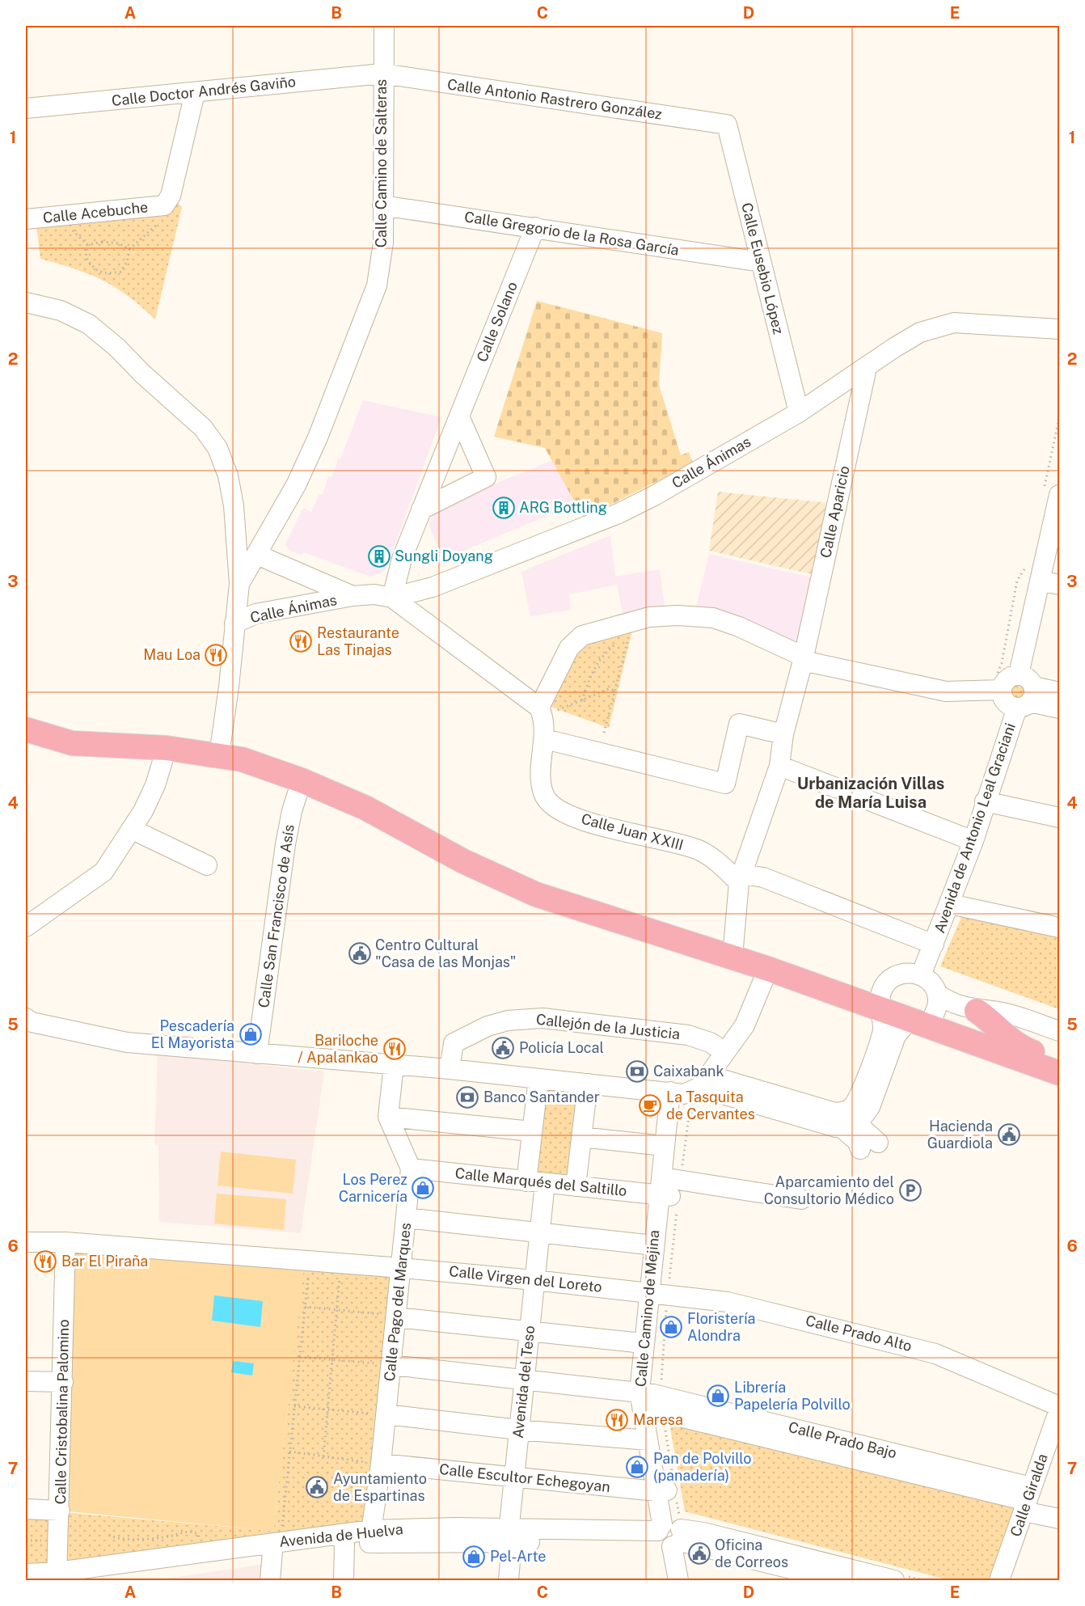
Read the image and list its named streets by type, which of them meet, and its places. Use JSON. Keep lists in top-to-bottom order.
{
  "streets": {
    "street": [
      "Calle Doctor Andrés Gaviño",
      "Calle Antonio Rastrero González",
      "Calle Camino de Salteras",
      "Calle Acebuche",
      "Calle Gregorio de la Rosa García",
      "Calle Eusebio López",
      "Calle Solano",
      "Calle Ánimas",
      "Calle Aparicio",
      "Avenida de Antonio Leal Graciani",
      "Calle Juan XXIII",
      "Calle San Francisco de Asís",
      "Callejón de la Justicia",
      "Calle Marqués del Saltillo",
      "Calle Virgen del Loreto",
      "Calle Pago del Marques",
      "Calle Camino de Mejina",
      "Calle Prado Alto",
      "Avenida del Teso",
      "Calle Cristobalina Palomino",
      "Calle Prado Bajo",
      "Calle Escultor Echegoyan",
      "Calle Giralda",
      "Avenida de Huelva"
    ]
  },
  "crossings": [
    ["Calle Doctor Andrés Gaviño", "Calle Antonio Rastrero González"],
    ["Calle Doctor Andrés Gaviño", "Calle Camino de Salteras"],
    ["Calle Doctor Andrés Gaviño", "Calle Acebuche"],
    ["Calle Antonio Rastrero González", "Calle Camino de Salteras"],
    ["Calle Antonio Rastrero González", "Calle Eusebio López"],
    ["Calle Camino de Salteras", "Calle Gregorio de la Rosa García"],
    ["Calle Camino de Salteras", "Calle Ánimas"],
    ["Calle Gregorio de la Rosa García", "Calle Eusebio López"],
    ["Calle Gregorio de la Rosa García", "Calle Solano"],
    ["Calle Eusebio López", "Calle Ánimas"],
    ["Calle Solano", "Calle Ánimas"],
    ["Calle Ánimas", "Calle Aparicio"],
    ["Calle Aparicio", "Calle Juan XXIII"],
    ["Calle Marqués del Saltillo", "Calle Pago del Marques"],
    ["Calle Marqués del Saltillo", "Calle Camino de Mejina"],
    ["Calle Marqués del Saltillo", "Avenida del Teso"],
    ["Calle Virgen del Loreto", "Calle Pago del Marques"],
    ["Calle Virgen del Loreto", "Calle Camino de Mejina"],
    ["Calle Virgen del Loreto", "Calle Prado Alto"],
    ["Calle Virgen del Loreto", "Avenida del Teso"],
    ["Calle Virgen del Loreto", "Calle Cristobalina Palomino"],
    ["Calle Pago del Marques", "Calle Prado Bajo"],
    ["Calle Pago del Marques", "Calle Escultor Echegoyan"],
    ["Calle Pago del Marques", "Avenida de Huelva"],
    ["Calle Camino de Mejina", "Calle Prado Alto"],
    ["Calle Camino de Mejina", "Calle Prado Bajo"],
    ["Calle Camino de Mejina", "Calle Escultor Echegoyan"],
    ["Calle Camino de Mejina", "Avenida de Huelva"],
    ["Calle Prado Alto", "Calle Giralda"],
    ["Avenida del Teso", "Calle Prado Bajo"],
    ["Avenida del Teso", "Calle Escultor Echegoyan"],
    ["Avenida del Teso", "Avenida de Huelva"],
    ["Calle Cristobalina Palomino", "Avenida de Huelva"],
    ["Calle Prado Bajo", "Calle Giralda"]
  ],
  "districts": ["Urbanización Villas de María Luisa"],
  "places": {
    "building": ["ARG Bottling", "Sungli Doyang"],
    "restaurant": [
      "Restaurante Las Tinajas",
      "Mau Loa",
      "Bariloche / Apalankao",
      "Bar El Piraña",
      "Maresa"
    ],
    "public building": [
      "Centro Cultural \"Casa de las Monjas\"",
      "Policía Local",
      "Hacienda Guardiola",
      "Ayuntamiento de Espartinas",
      "Oficina de Correos"
    ],
    "shop": [
      "Pescadería El Mayorista",
      "Los Perez Carnicería",
      "Floristería Alondra",
      "Librería Papelería Polvillo",
      "Pan de Polvillo (panadería)",
      "Pel-Arte"
    ],
    "bank": ["Caixabank", "Banco Santander"],
    "cafe": ["La Tasquita de Cervantes"],
    "parking": ["Aparcamiento del Consultorio Médico"]
  },
  "grid": {
    "columns": [
      "A",
      "B",
      "C",
      "D",
      "E"
    ],
    "rows": [
      "1",
      "2",
      "3",
      "4",
      "5",
      "6",
      "7"
    ]
  }
}
